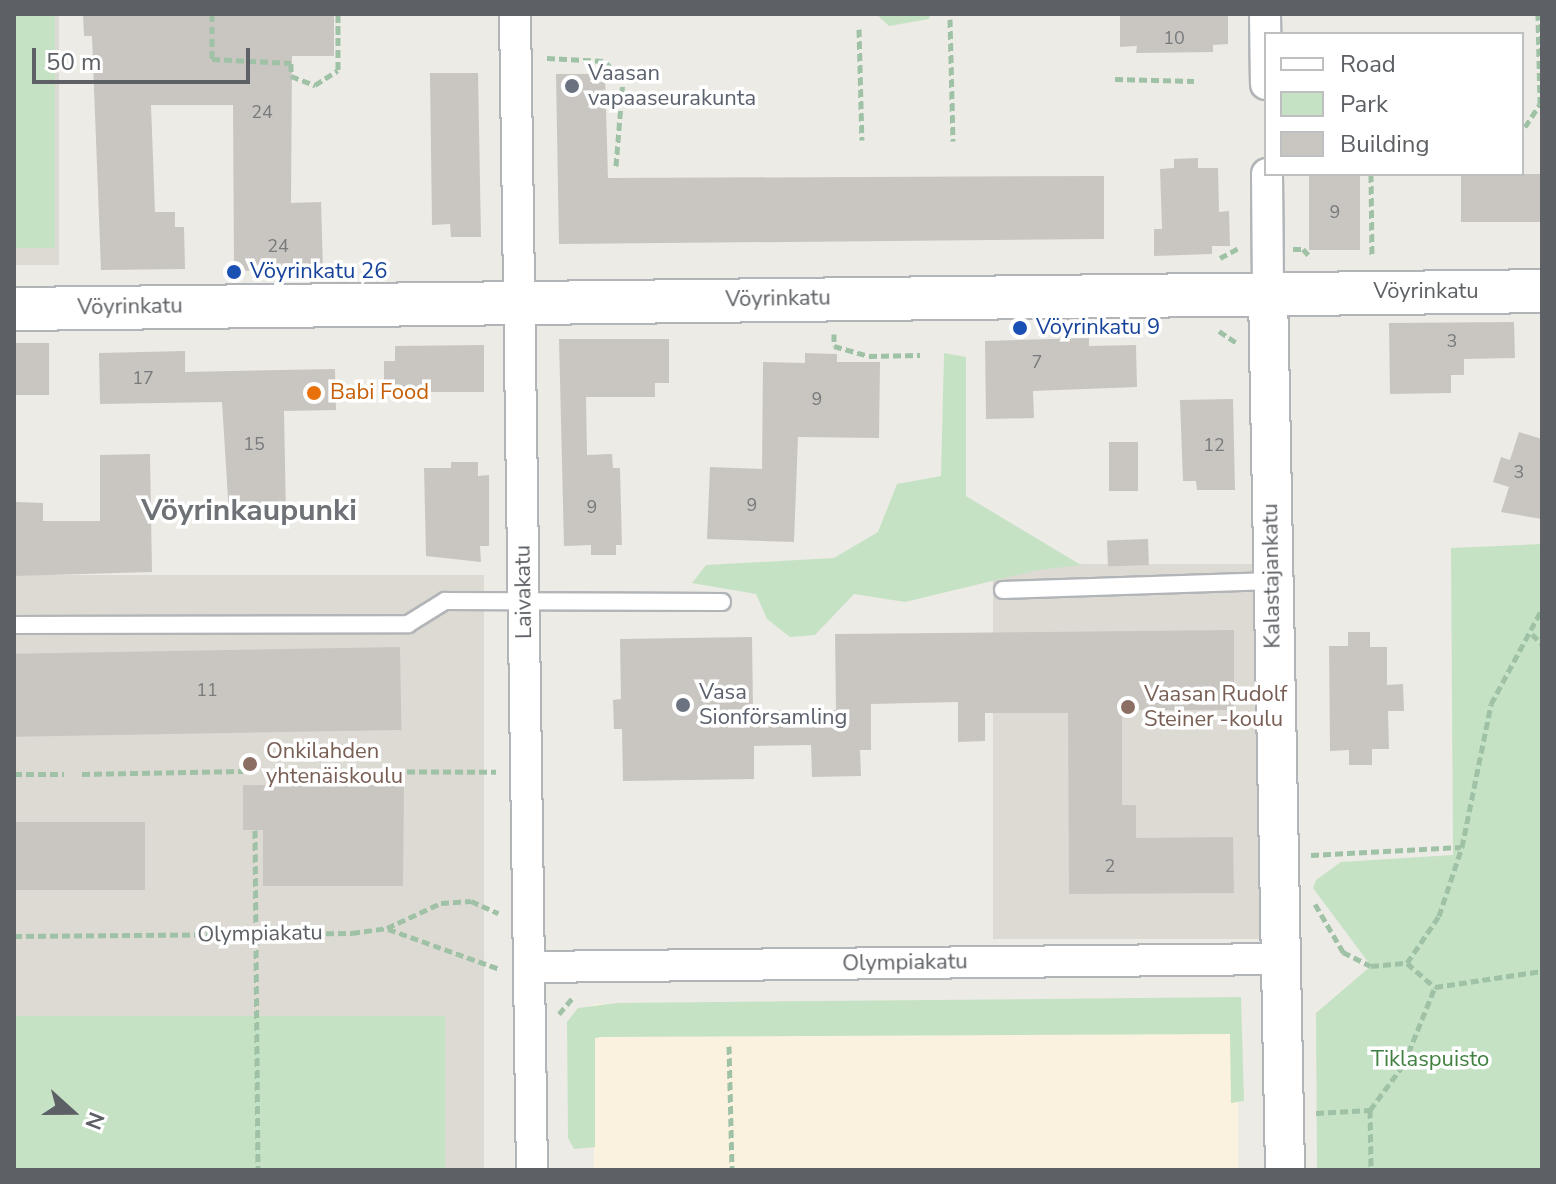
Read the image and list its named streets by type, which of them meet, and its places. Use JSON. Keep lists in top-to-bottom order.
{
  "streets": {
    "main road": ["Vöyrinkatu"],
    "street": ["Kalastajankatu", "Laivakatu", "Olympiakatu"]
  },
  "crossings": [
    ["Vöyrinkatu", "Kalastajankatu"],
    ["Vöyrinkatu", "Laivakatu"],
    ["Kalastajankatu", "Olympiakatu"],
    ["Laivakatu", "Olympiakatu"]
  ],
  "districts": ["Vöyrinkaupunki"],
  "parks": ["Tiklaspuisto"],
  "places": [
    "Vaasan vapaaseurakunta",
    "Vöyrinkatu 26",
    "Vöyrinkatu 9",
    "Babi Food",
    "Vasa Sionförsamling",
    "Vaasan Rudolf Steiner -koulu",
    "Onkilahden yhtenäiskoulu"
  ],
  "house_numbers": [
    "10",
    "24",
    "9",
    "24",
    "3",
    "7",
    "17",
    "9",
    "15",
    "12",
    "3",
    "9",
    "9",
    "11",
    "2"
  ],
  "legend": ["Road", "Park", "Building"],
  "scale_bar": "50 m",
  "north": "right"
}
